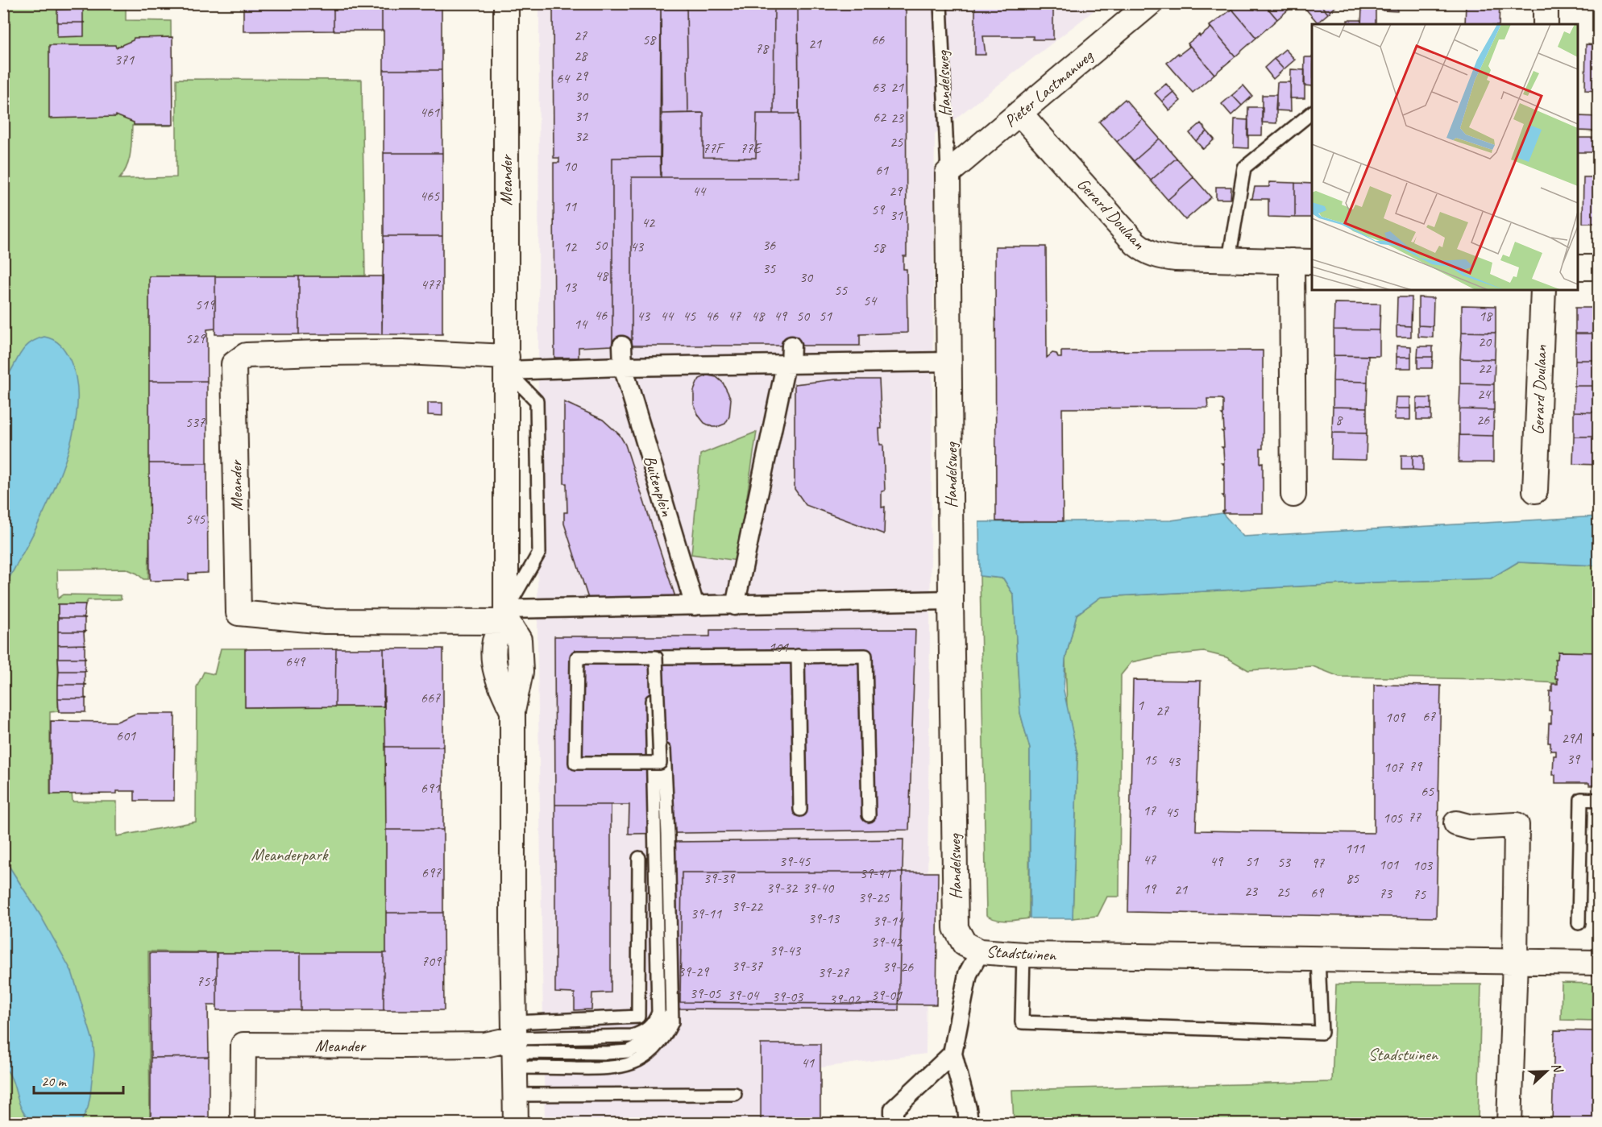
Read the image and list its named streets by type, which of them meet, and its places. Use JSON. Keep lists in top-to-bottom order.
{
  "streets": {
    "street": [
      "Handelsweg",
      "Pieter Lastmanweg",
      "Meander",
      "Gerard Doulaan",
      "Buitenplein",
      "Stadstuinen"
    ]
  },
  "crossings": [
    ["Handelsweg", "Pieter Lastmanweg"],
    ["Handelsweg", "Stadstuinen"],
    ["Pieter Lastmanweg", "Gerard Doulaan"]
  ],
  "parks": ["Meanderpark", "Stadstuinen"],
  "house_numbers": [
    "27",
    "58",
    "66",
    "21",
    "78",
    "28",
    "371",
    "29",
    "64",
    "63",
    "21",
    "30",
    "461",
    "31",
    "62",
    "23",
    "32",
    "25",
    "77F",
    "77E",
    "10",
    "61",
    "44",
    "29",
    "465",
    "11",
    "59",
    "31",
    "42",
    "50",
    "36",
    "12",
    "43",
    "58",
    "35",
    "48",
    "30",
    "477",
    "13",
    "55",
    "54",
    "519",
    "46",
    "43",
    "44",
    "45",
    "46",
    "47",
    "48",
    "49",
    "50",
    "51",
    "18",
    "14",
    "529",
    "20",
    "22",
    "24",
    "8",
    "26",
    "537",
    "545",
    "101",
    "649",
    "667",
    "1",
    "27",
    "67",
    "109",
    "601",
    "29A",
    "39",
    "15",
    "43",
    "79",
    "107",
    "691",
    "65",
    "17",
    "45",
    "77",
    "105",
    "111",
    "47",
    "39-45",
    "49",
    "51",
    "53",
    "97",
    "101",
    "103",
    "697",
    "39-41",
    "39-39",
    "85",
    "39-32",
    "39-40",
    "19",
    "21",
    "23",
    "25",
    "69",
    "73",
    "75",
    "39-25",
    "39-22",
    "39-11",
    "39-13",
    "39-14",
    "39-42",
    "39-43",
    "709",
    "39-37",
    "39-26",
    "39-29",
    "39-27",
    "751",
    "39-05",
    "39-04",
    "39-01",
    "39-03",
    "39-02",
    "41"
  ],
  "scale_bar": "20 m",
  "north": "right"
}
